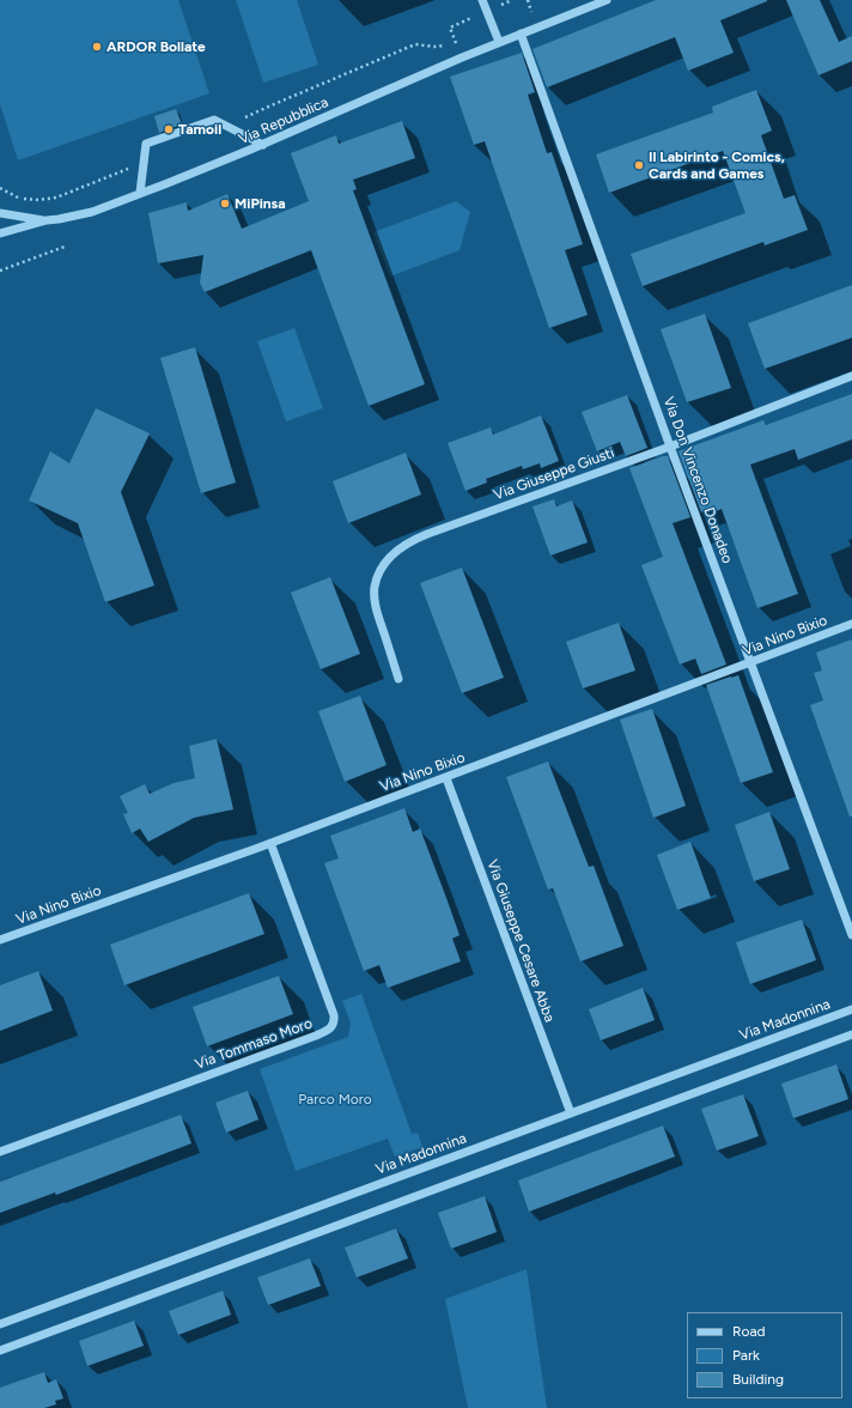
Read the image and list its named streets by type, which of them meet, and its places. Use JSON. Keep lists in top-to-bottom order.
{
  "streets": {
    "street": [
      "Via Repubblica",
      "Via Giuseppe Giusti",
      "Via Don Vincenzo Donadeo",
      "Via Nino Bixio",
      "Via Giuseppe Cesare Abba",
      "Via Madonnina",
      "Via Tommaso Moro"
    ]
  },
  "crossings": [
    ["Via Repubblica", "Via Don Vincenzo Donadeo"],
    ["Via Giuseppe Giusti", "Via Don Vincenzo Donadeo"],
    ["Via Don Vincenzo Donadeo", "Via Nino Bixio"],
    ["Via Nino Bixio", "Via Giuseppe Cesare Abba"],
    ["Via Nino Bixio", "Via Tommaso Moro"],
    ["Via Giuseppe Cesare Abba", "Via Madonnina"]
  ],
  "parks": ["Parco Moro"],
  "places": [
    "ARDOR Bollate",
    "Tamoil",
    "Il Labirinto - Comics, Cards and Games",
    "MiPinsa"
  ],
  "legend": ["Road", "Park", "Building"]
}
